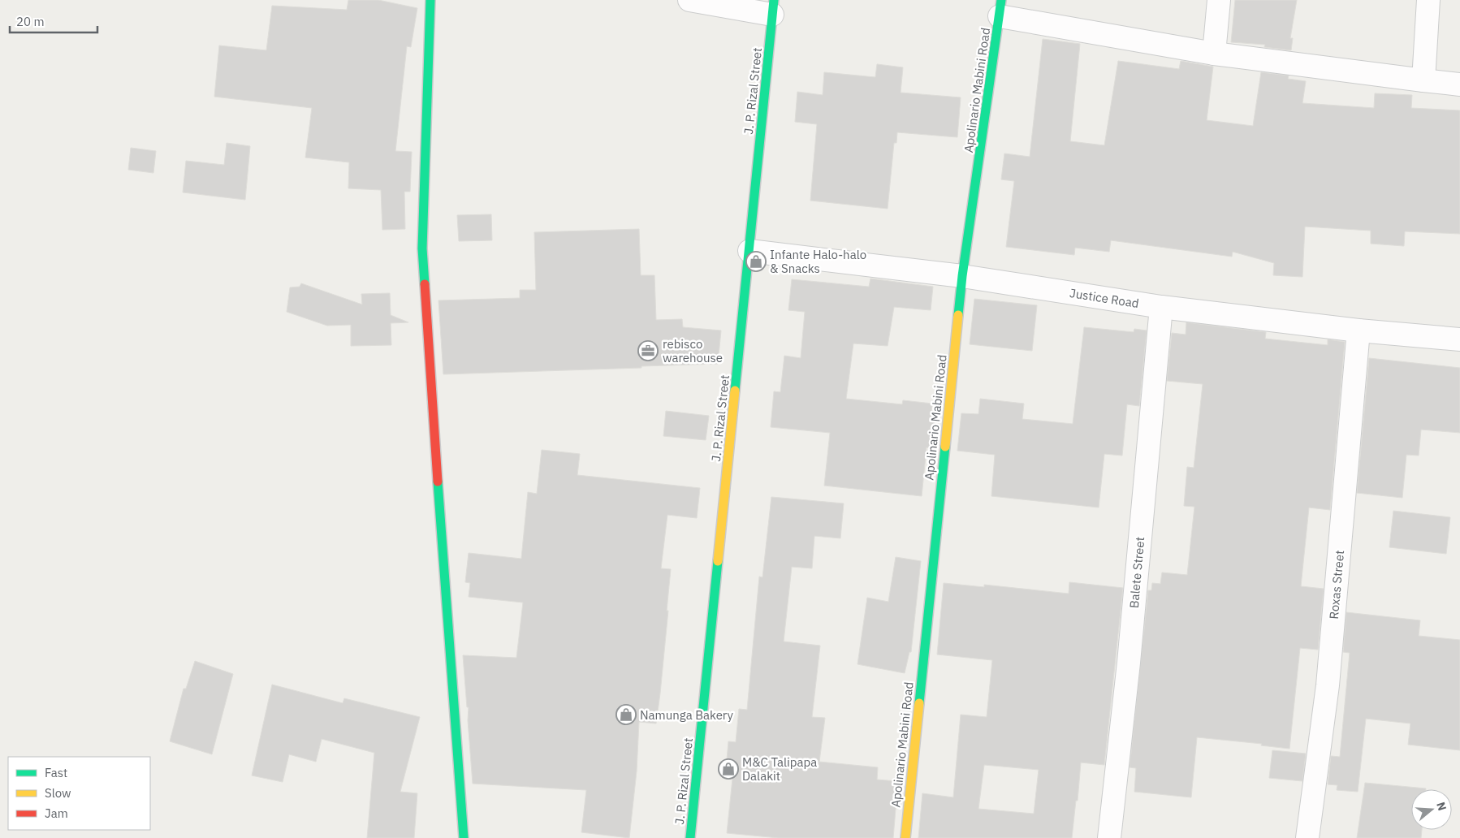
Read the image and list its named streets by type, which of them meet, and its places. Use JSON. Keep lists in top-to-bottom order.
{
  "streets": {
    "street": [
      "Apolinario Mabini Road",
      "J. P. Rizal Street",
      "Justice Road",
      "Balete Street",
      "Roxas Street"
    ]
  },
  "crossings": [
    ["Apolinario Mabini Road", "Justice Road"],
    ["J. P. Rizal Street", "Justice Road"],
    ["Justice Road", "Balete Street"],
    ["Justice Road", "Roxas Street"]
  ],
  "places": {
    "shop": ["Infante Halo-halo & Snacks", "Namunga Bakery", "M&C Talipapa Dalakit"],
    "office": ["rebisco warehouse"]
  },
  "legend": ["Fast", "Slow", "Jam"],
  "scale_bar": "20 m",
  "north": "right"
}
